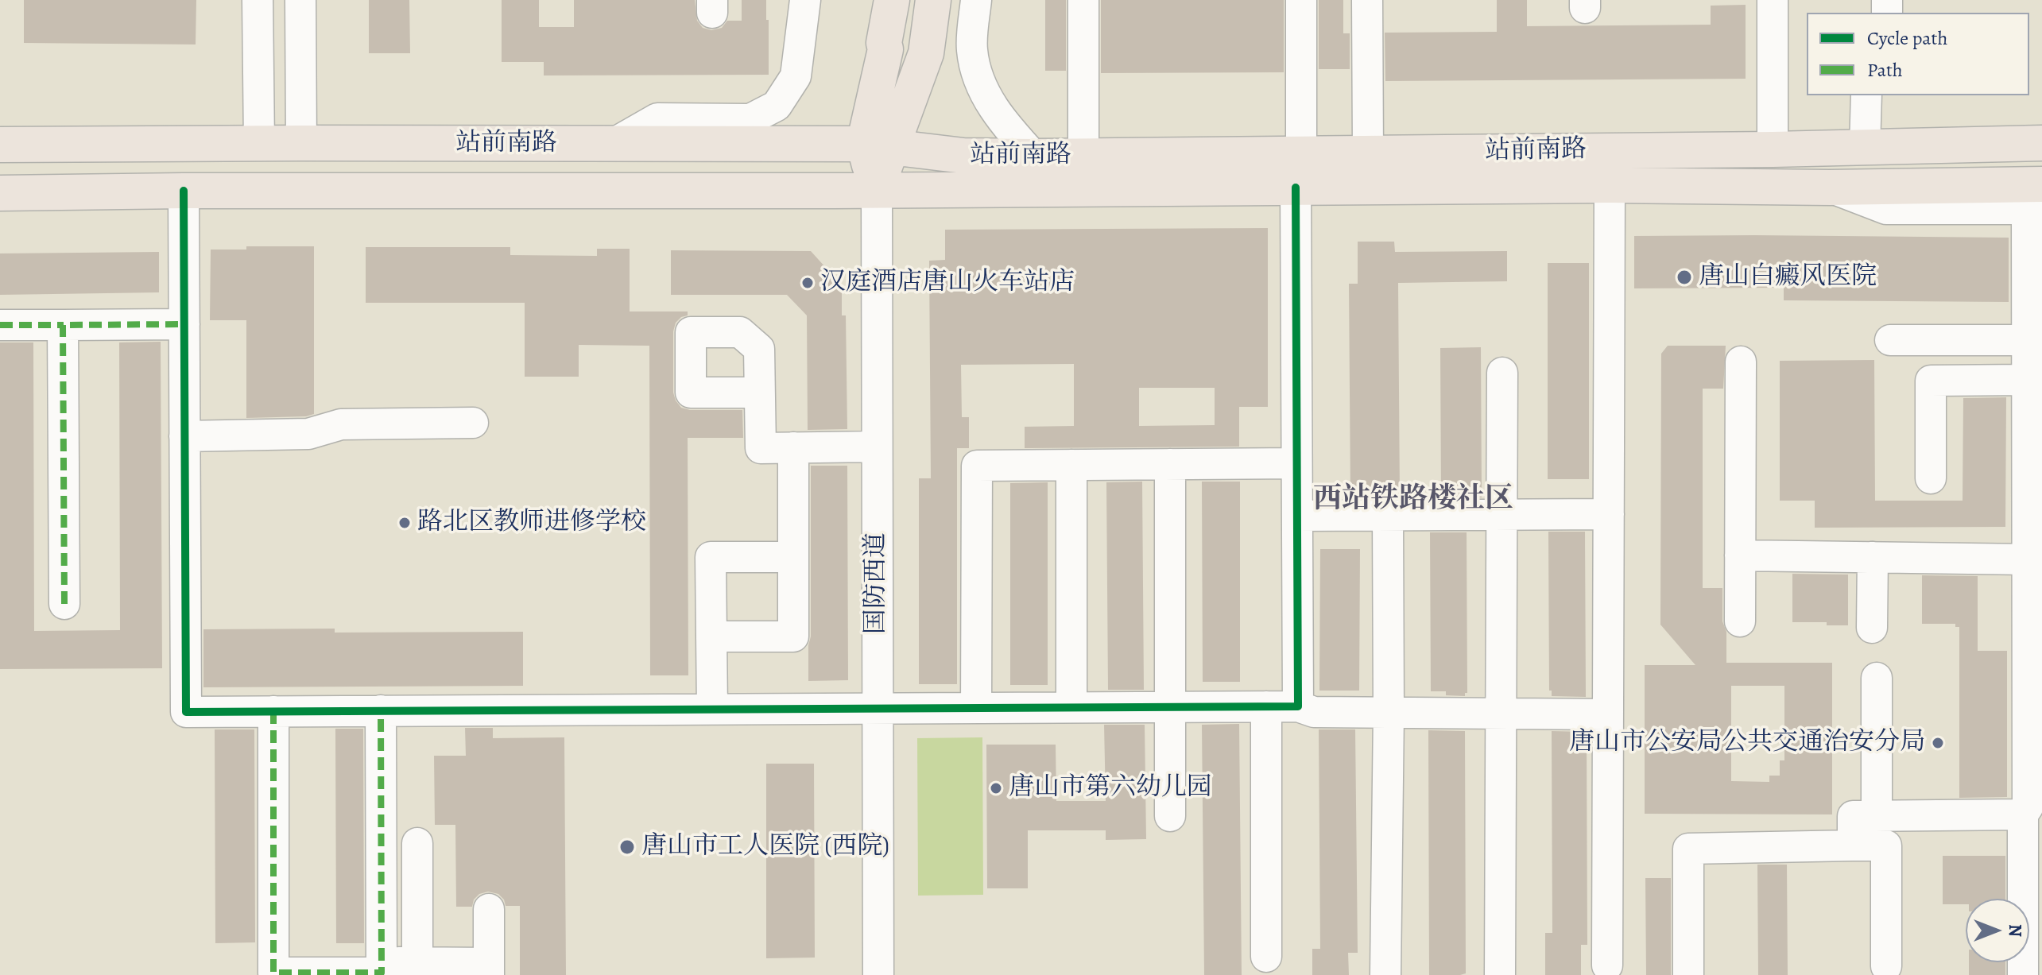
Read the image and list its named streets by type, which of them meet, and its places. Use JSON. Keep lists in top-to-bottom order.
{
  "streets": {
    "main road": ["站前南路", "国防西道"]
  },
  "crossings": [
    ["站前南路", "国防西道"]
  ],
  "districts": ["西站铁路楼社区"],
  "places": [
    "唐山白癜风医院",
    "汉庭酒店唐山火车站店",
    "路北区教师进修学校",
    "唐山市公安局公共交通治安分局",
    "唐山市第六幼儿园",
    "唐山市工人医院 (西院)"
  ],
  "legend": ["Cycle path", "Path"],
  "north": "right"
}
